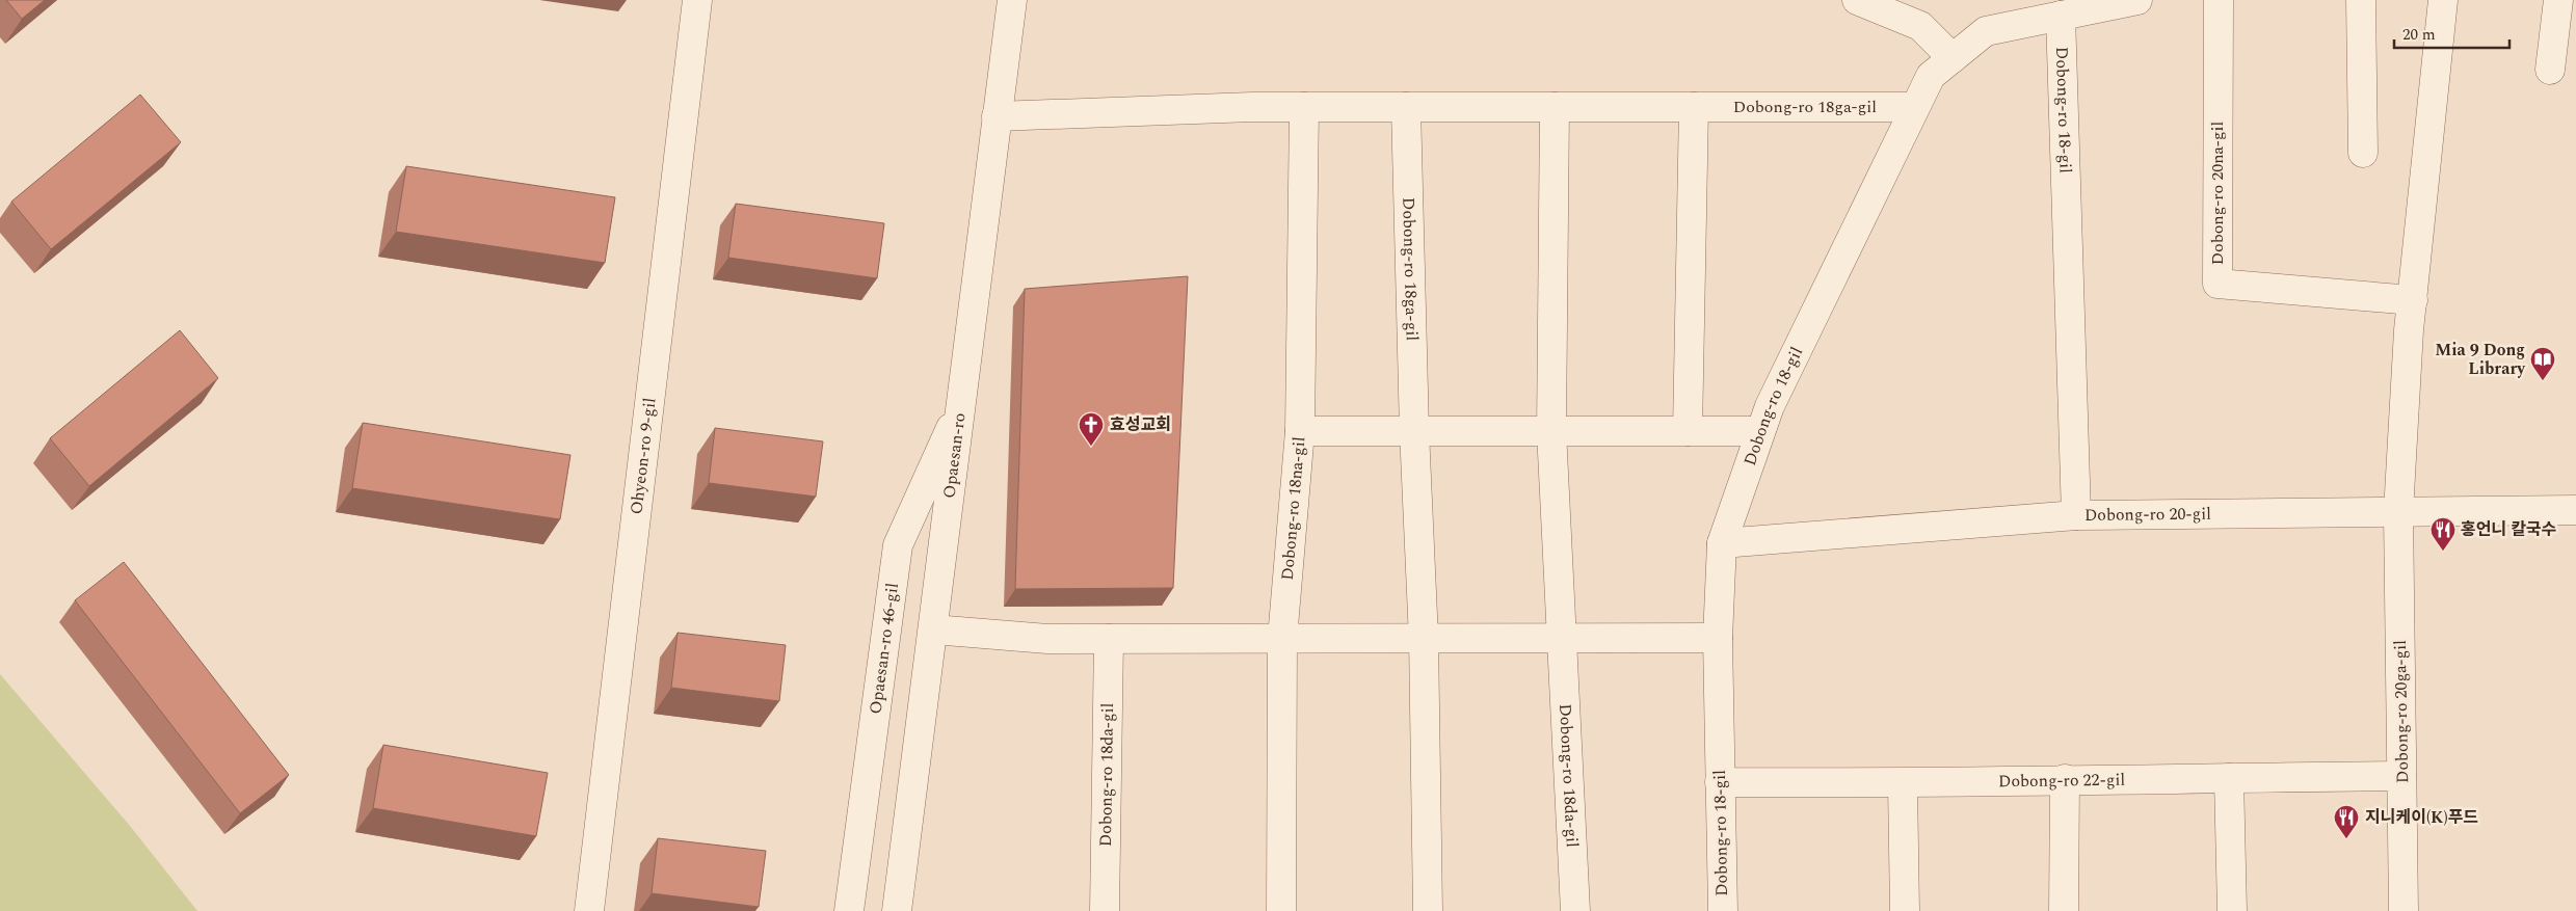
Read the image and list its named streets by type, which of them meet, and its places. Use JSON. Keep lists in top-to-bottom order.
{
  "streets": {
    "street": [
      "Dobong-ro 18ga-gil",
      "Dobong-ro 18-gil",
      "Dobong-ro 20na-gil",
      "Ohyeon-ro 9-gil",
      "Opaesan-ro",
      "Dobong-ro 18na-gil",
      "Dobong-ro 20-gil",
      "Opaesan-ro 46-gil",
      "Dobong-ro 20ga-gil",
      "Dobong-ro 18da-gil",
      "Dobong-ro 22-gil"
    ]
  },
  "crossings": [
    ["Dobong-ro 18ga-gil", "Dobong-ro 18-gil"],
    ["Dobong-ro 18ga-gil", "Opaesan-ro"],
    ["Dobong-ro 18ga-gil", "Dobong-ro 18na-gil"],
    ["Dobong-ro 18-gil", "Dobong-ro 18na-gil"],
    ["Dobong-ro 18-gil", "Dobong-ro 20-gil"],
    ["Dobong-ro 18-gil", "Dobong-ro 22-gil"],
    ["Opaesan-ro", "Opaesan-ro 46-gil"],
    ["Dobong-ro 20-gil", "Dobong-ro 20ga-gil"],
    ["Dobong-ro 20ga-gil", "Dobong-ro 22-gil"]
  ],
  "places": {
    "library": ["Mia 9 Dong Library"],
    "church": ["효성교회"],
    "restaurant": ["홍언니 칼국수", "지니케이(K)푸드"]
  },
  "scale_bar": "20 m"
}
